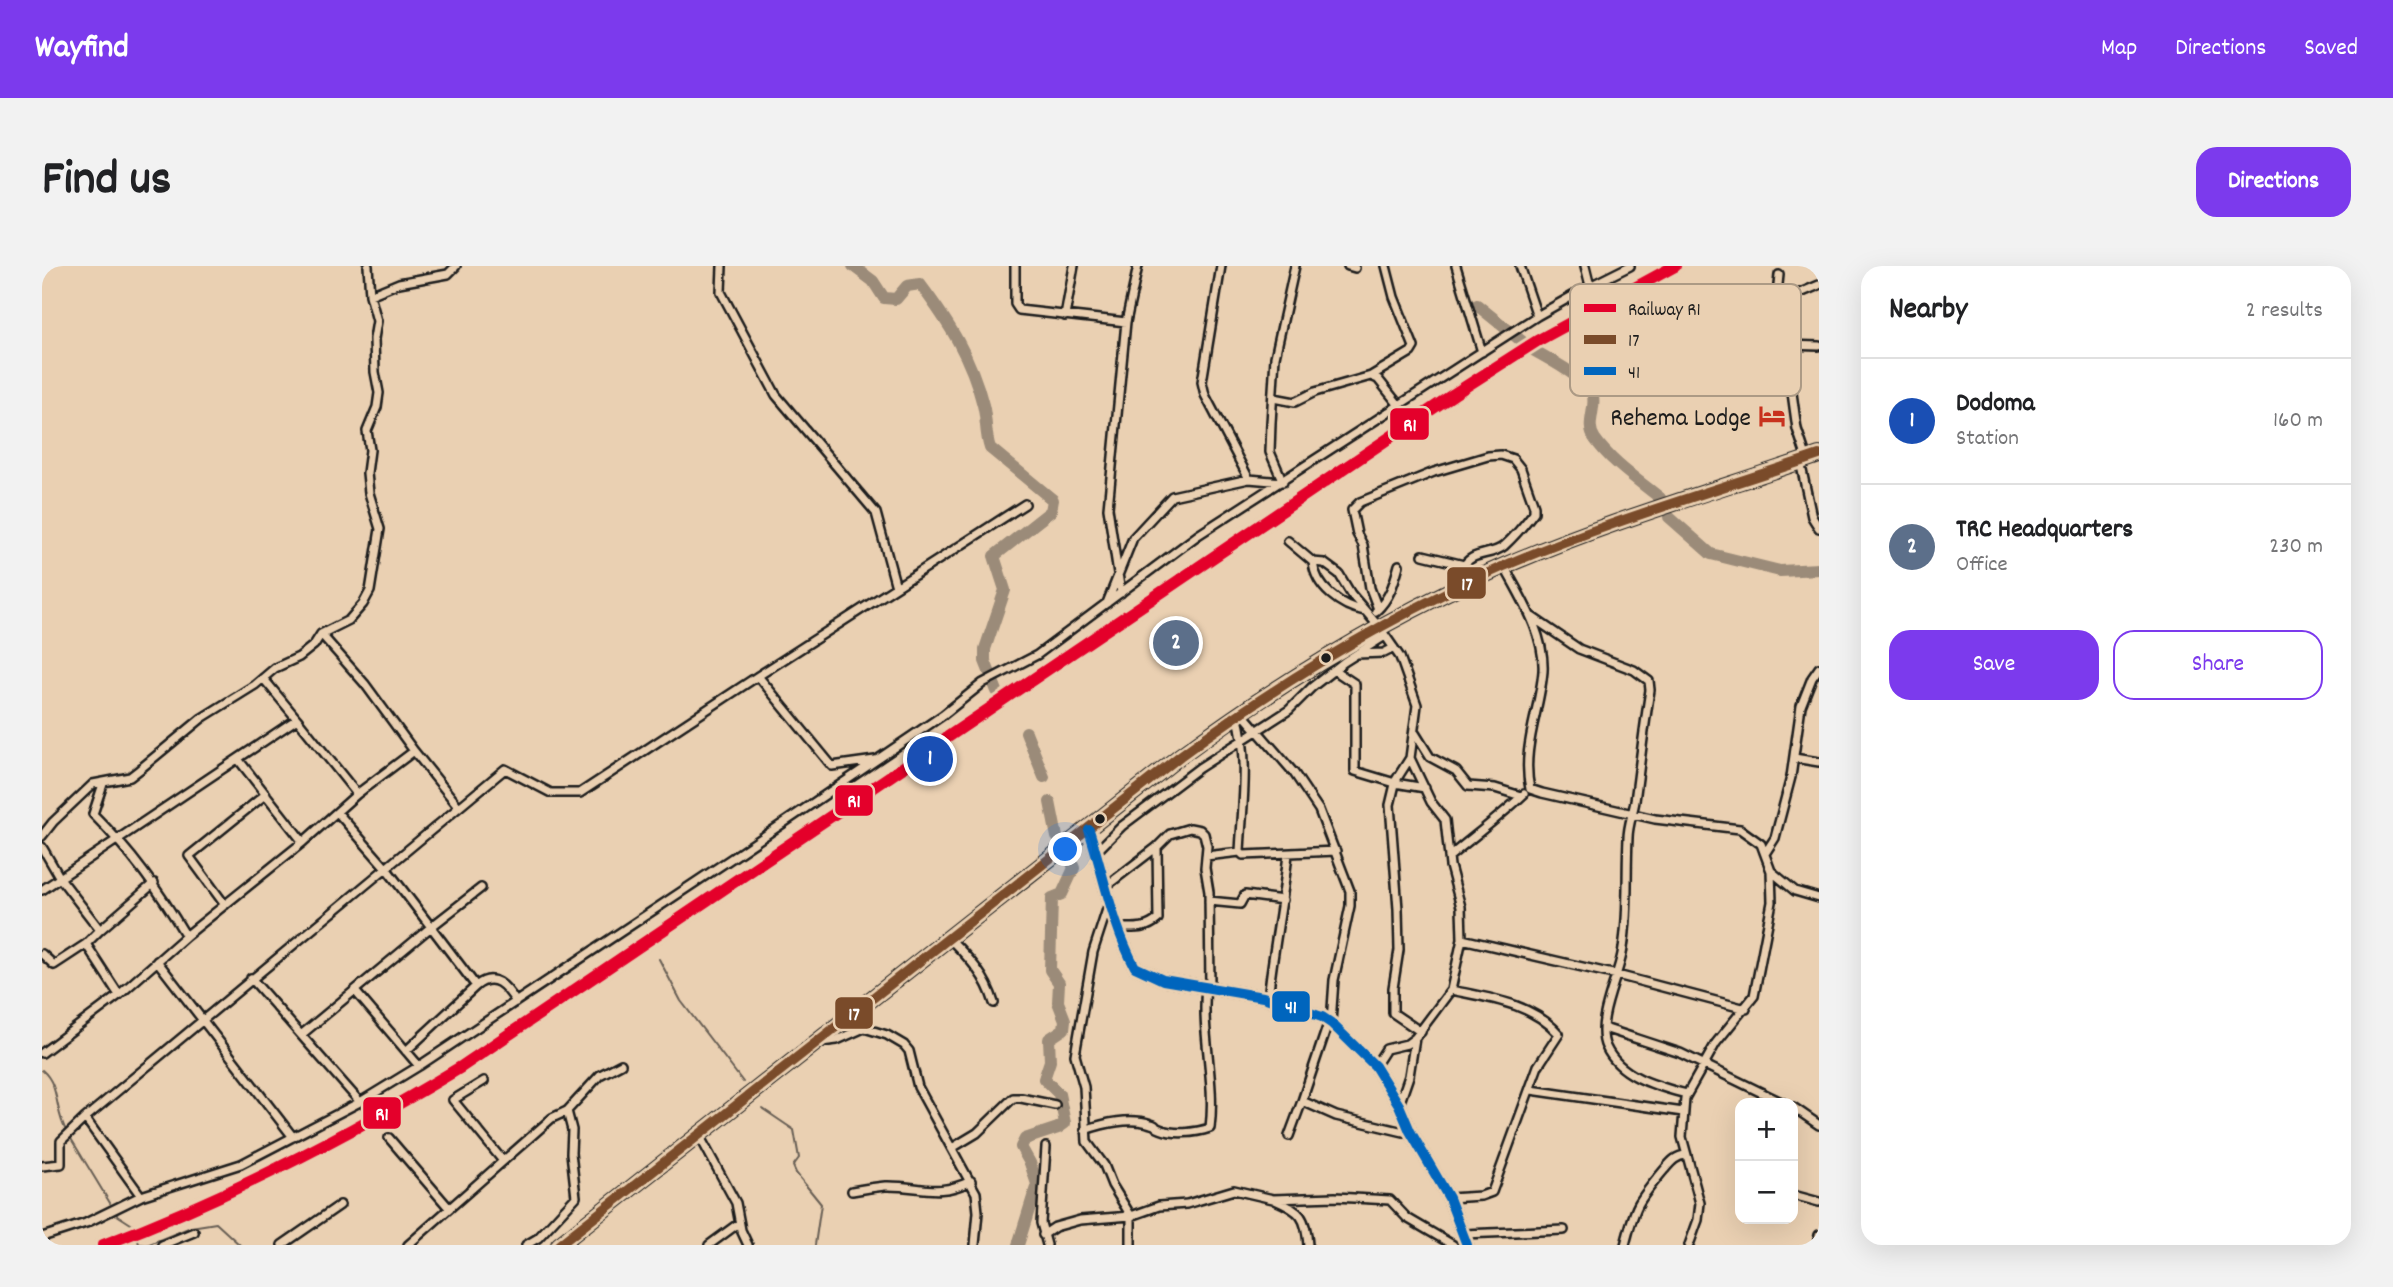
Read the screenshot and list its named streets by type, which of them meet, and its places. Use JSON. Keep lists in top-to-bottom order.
{
  "places": {
    "hotel": ["Rehema Lodge"]
  },
  "lines": ["rail line R1", "transit line 17", "transit line 41"],
  "legend": ["Railway R1", "17", "41"],
  "page": {
    "header": "Wayfind",
    "nav": ["Map", "Directions", "Saved"],
    "title": "Find us",
    "buttons": [
      "Directions",
      ["Save", "Share"]
    ],
    "heading": ["Nearby", "2 results"],
    "list": [
      {
        "mark": "1",
        "name": "Dodoma",
        "note": "Station",
        "value": "160 m"
      },
      {
        "mark": "2",
        "name": "TRC Headquarters",
        "note": "Office",
        "value": "230 m"
      }
    ],
    "pins": ["2", "1"],
    "map_buttons": ["+", "−"]
  }
}
